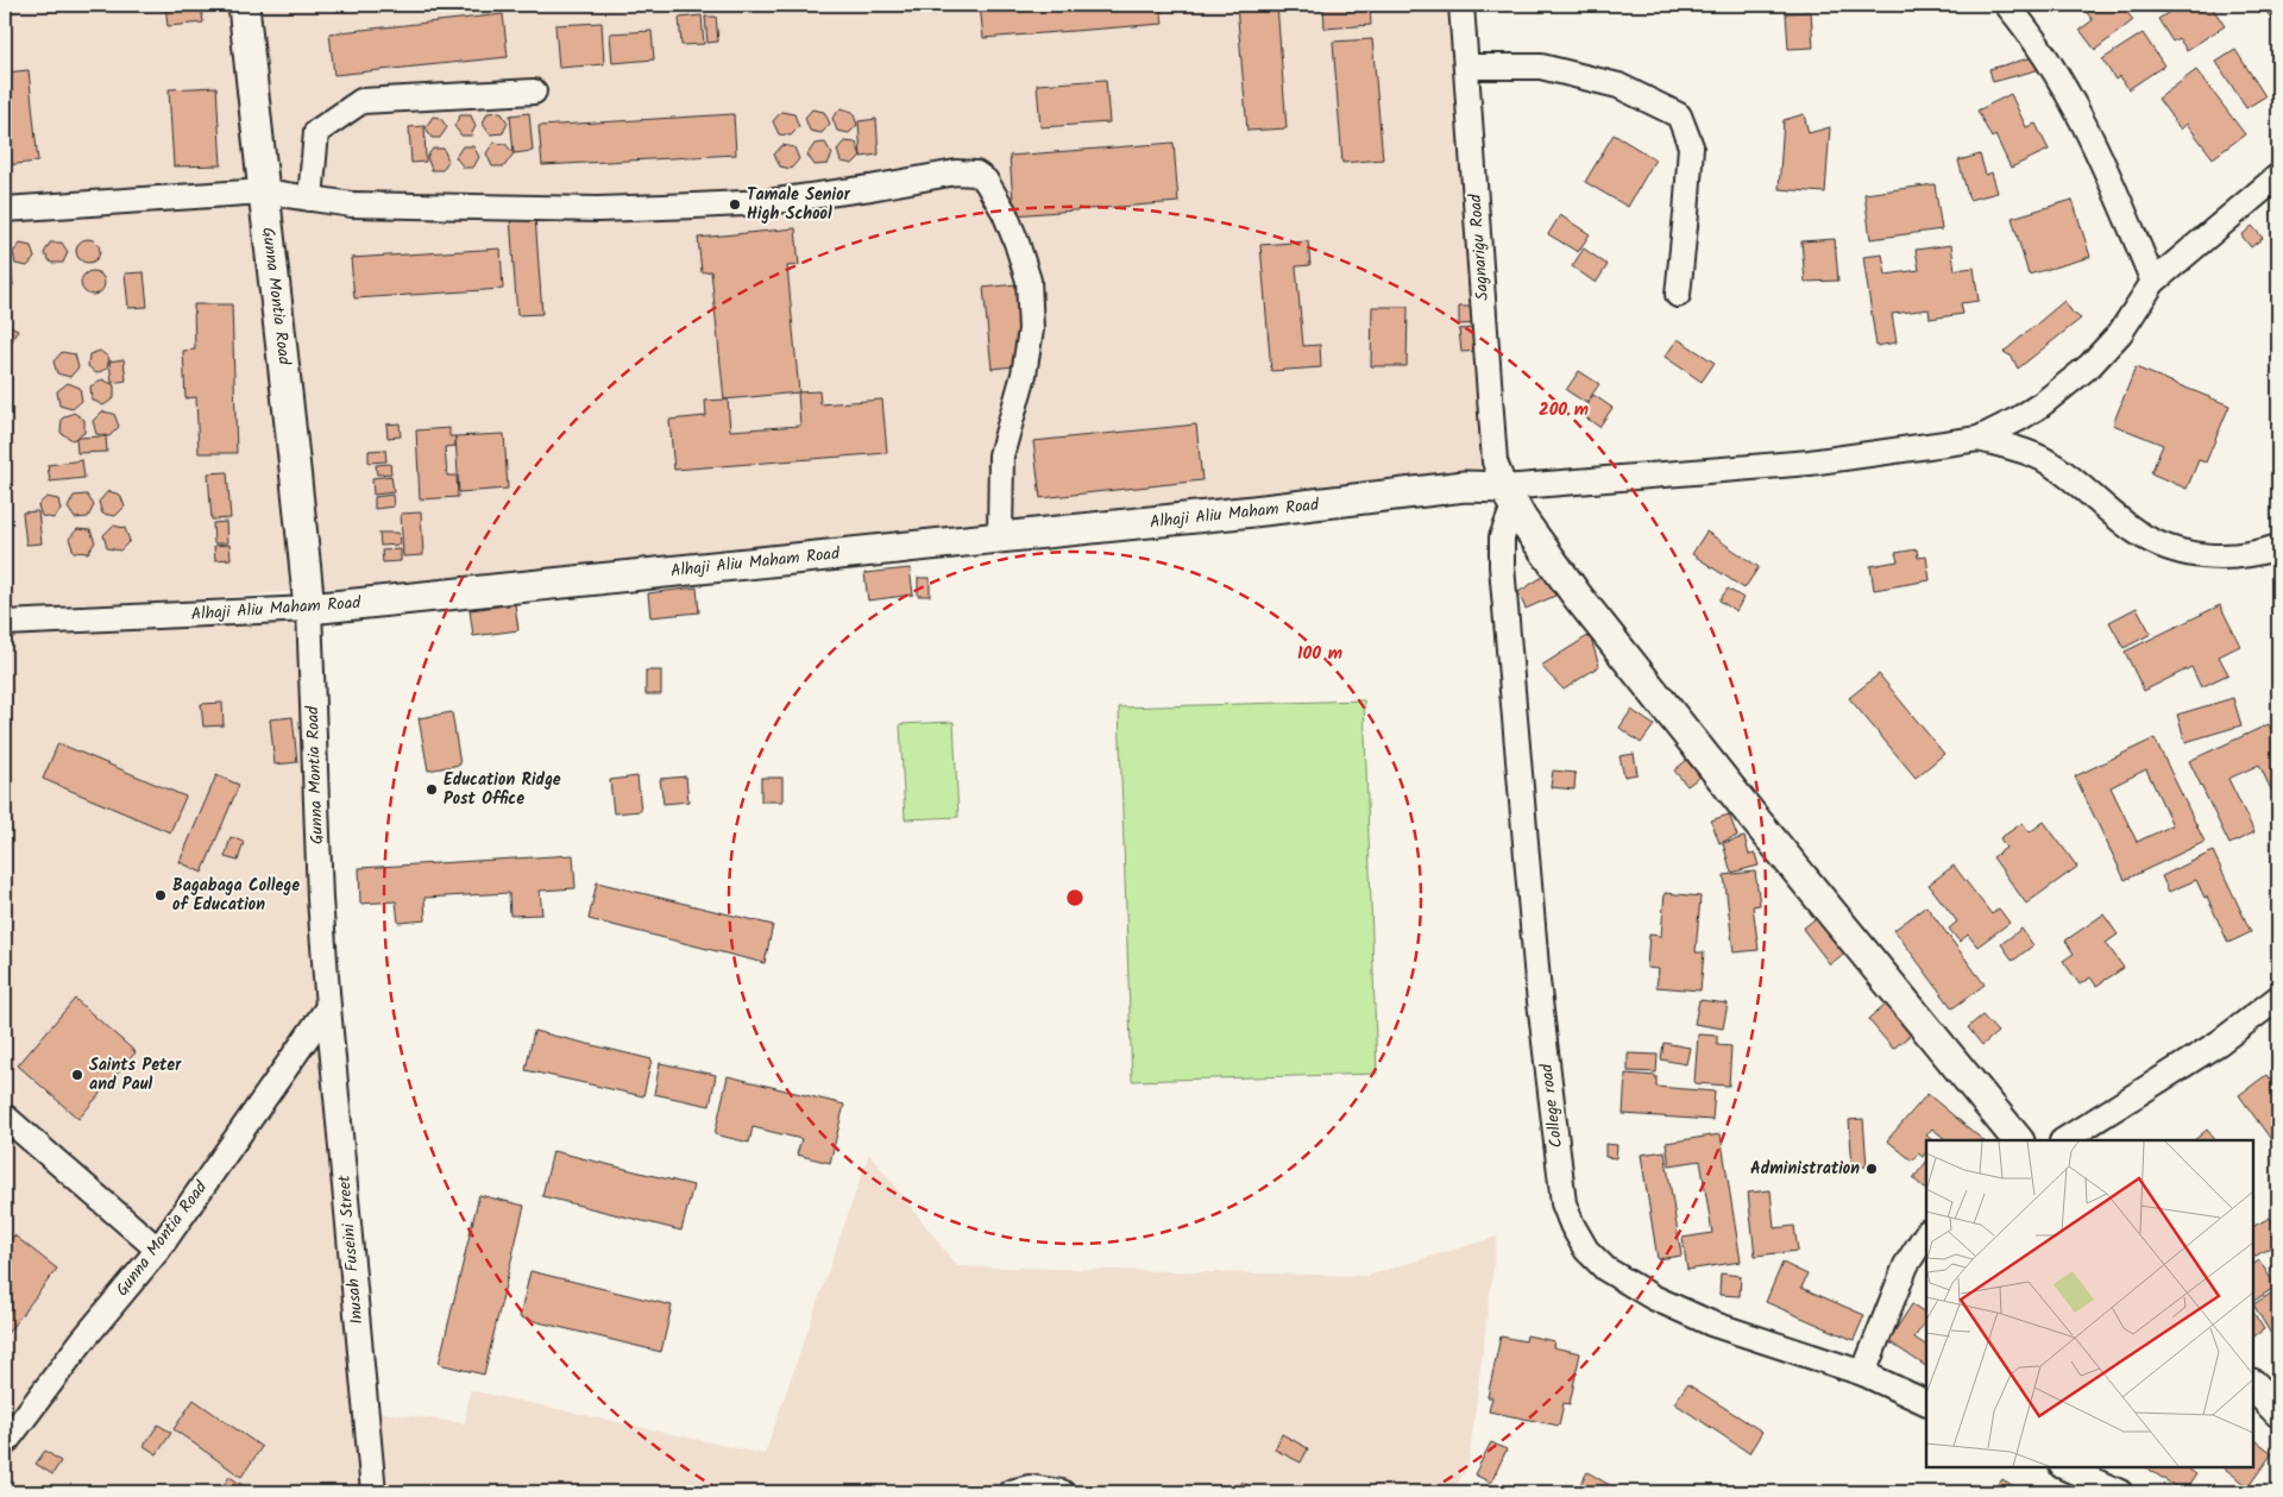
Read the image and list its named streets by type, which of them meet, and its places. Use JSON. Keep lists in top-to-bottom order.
{
  "streets": {
    "street": [
      "Sagnarigu Road",
      "Gunna Montia Road",
      "Alhaji Aliu Maham Road",
      "College road",
      "Inusah Fuseini Street"
    ]
  },
  "crossings": [
    ["Sagnarigu Road", "Alhaji Aliu Maham Road"],
    ["Sagnarigu Road", "College road"],
    ["Gunna Montia Road", "Alhaji Aliu Maham Road"],
    ["Gunna Montia Road", "Inusah Fuseini Street"],
    ["Alhaji Aliu Maham Road", "College road"]
  ],
  "places": [
    "Tamale Senior High School",
    "Education Ridge Post Office",
    "Bagabaga College of Education",
    "Saints Peter and Paul",
    "Administration"
  ],
  "rings": ["200 m", "100 m"]
}
